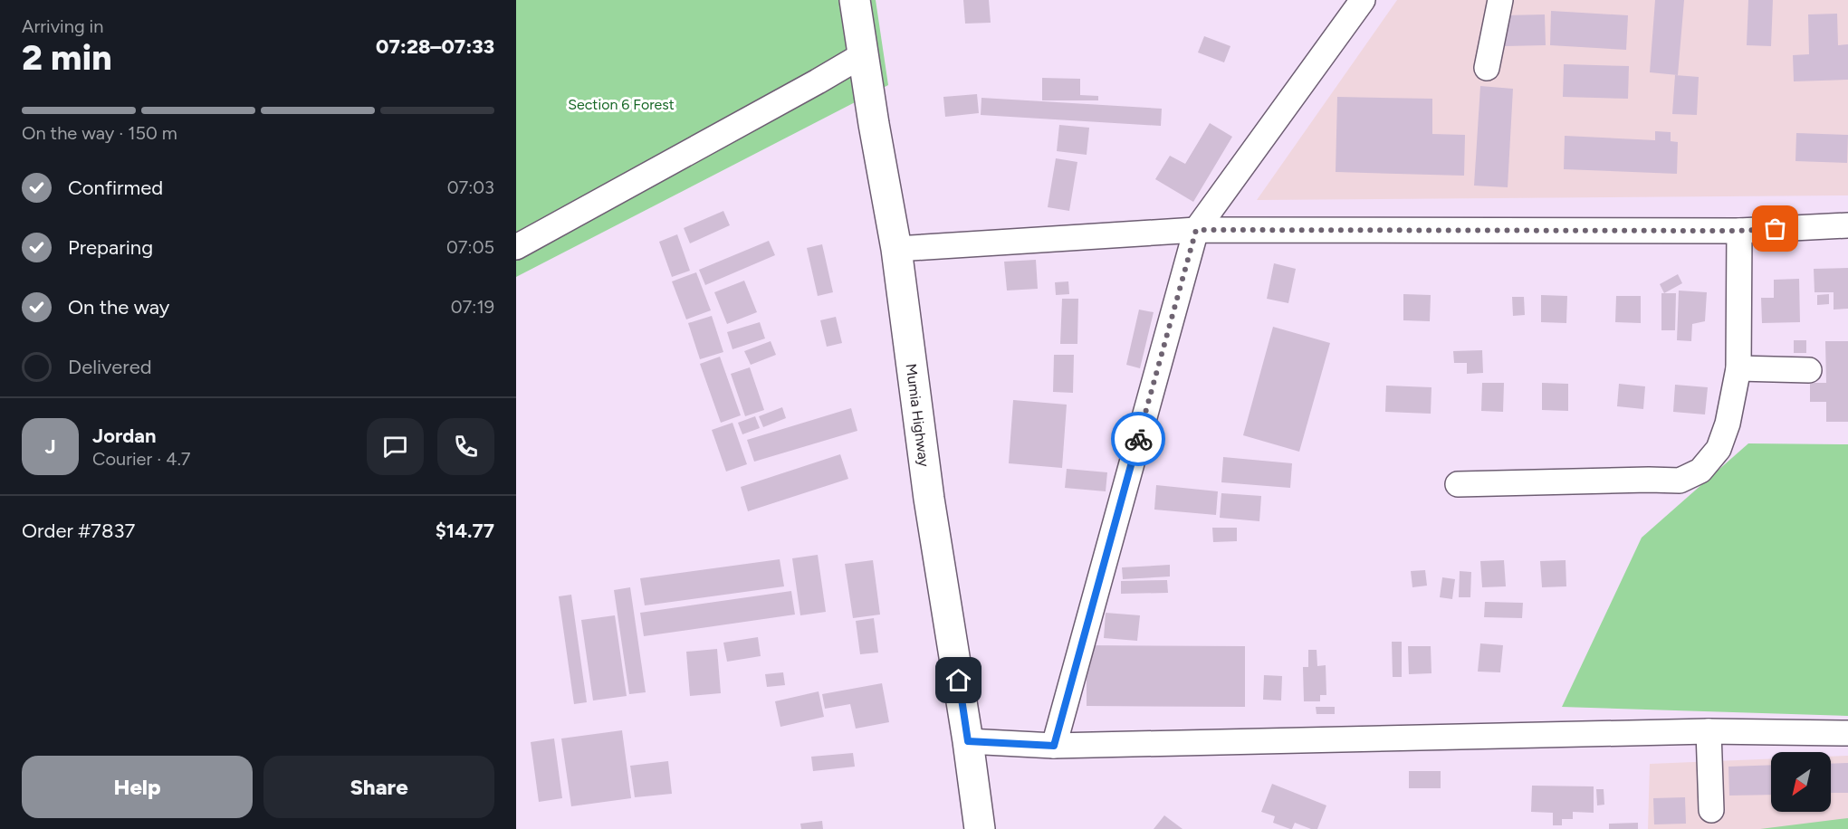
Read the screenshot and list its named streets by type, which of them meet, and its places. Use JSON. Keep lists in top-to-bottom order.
{
  "streets": {
    "highway": ["Mumia Highway"]
  },
  "parks": ["Section 6 Forest"],
  "north": "bottom left",
  "page": {
    "heading": ["2 min", "Arriving in", "07:28–07:33"],
    "panel": [
      "Jordan",
      "Courier · 4.7",
      "Order #7837",
      "$14.77"
    ],
    "bar": "On the way · 150 m",
    "list": [
      ["Confirmed", "07:03"],
      ["Preparing", "07:05"],
      ["On the way", "07:19"],
      "Delivered"
    ],
    "round": "J",
    "buttons": ["Help", "Share"]
  }
}
